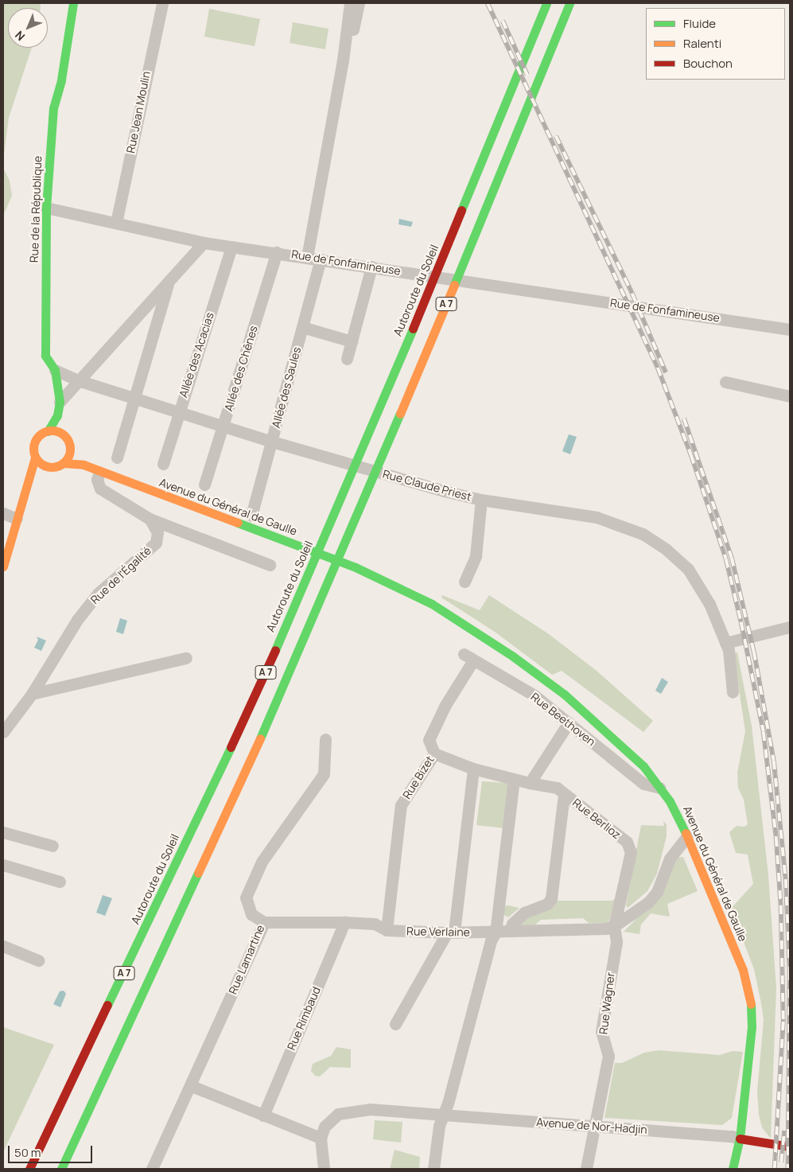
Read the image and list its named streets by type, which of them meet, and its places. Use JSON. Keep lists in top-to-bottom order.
{
  "streets": {
    "main road": [
      "Rue de la République",
      "Autoroute du Soleil",
      "A 7",
      "Avenue du Général de Gaulle"
    ],
    "street": [
      "Rue Jean Moulin",
      "Rue de Fonfamineuse",
      "Allée des Acacias",
      "Allée des Chênes",
      "Allée des Saules",
      "Rue Claude Priest",
      "Rue de l'Égalité",
      "Rue Beethoven",
      "Rue Bizet",
      "Rue Berlioz",
      "Rue Verlaine",
      "Rue Lamartine",
      "Rue Wagner",
      "Rue Rimbaud",
      "Avenue de Nor-Hadjin"
    ]
  },
  "crossings": [
    ["Rue Jean Moulin", "Rue de Fonfamineuse"],
    ["Rue de la République", "Rue de Fonfamineuse"],
    ["Rue de la République", "Rue Claude Priest"],
    ["Rue de la République", "Avenue du Général de Gaulle"],
    ["Rue de Fonfamineuse", "Allée des Acacias"],
    ["Rue de Fonfamineuse", "Allée des Chênes"],
    ["Rue de Fonfamineuse", "Allée des Saules"],
    ["Allée des Acacias", "Rue Claude Priest"],
    ["Allée des Chênes", "Rue Claude Priest"],
    ["Allée des Saules", "Rue Claude Priest"],
    ["Avenue du Général de Gaulle", "Rue Beethoven"],
    ["Avenue du Général de Gaulle", "Avenue de Nor-Hadjin"],
    ["Rue Beethoven", "Rue Bizet"],
    ["Rue Bizet", "Rue Berlioz"],
    ["Rue Bizet", "Rue Verlaine"],
    ["Rue Berlioz", "Rue Verlaine"],
    ["Rue Berlioz", "Rue Wagner"],
    ["Rue Verlaine", "Rue Lamartine"],
    ["Rue Verlaine", "Rue Wagner"],
    ["Rue Verlaine", "Rue Rimbaud"],
    ["Rue Wagner", "Avenue de Nor-Hadjin"]
  ],
  "legend": ["Fluide", "Ralenti", "Bouchon"],
  "scale_bar": "50 m",
  "north": "bottom left"
}
